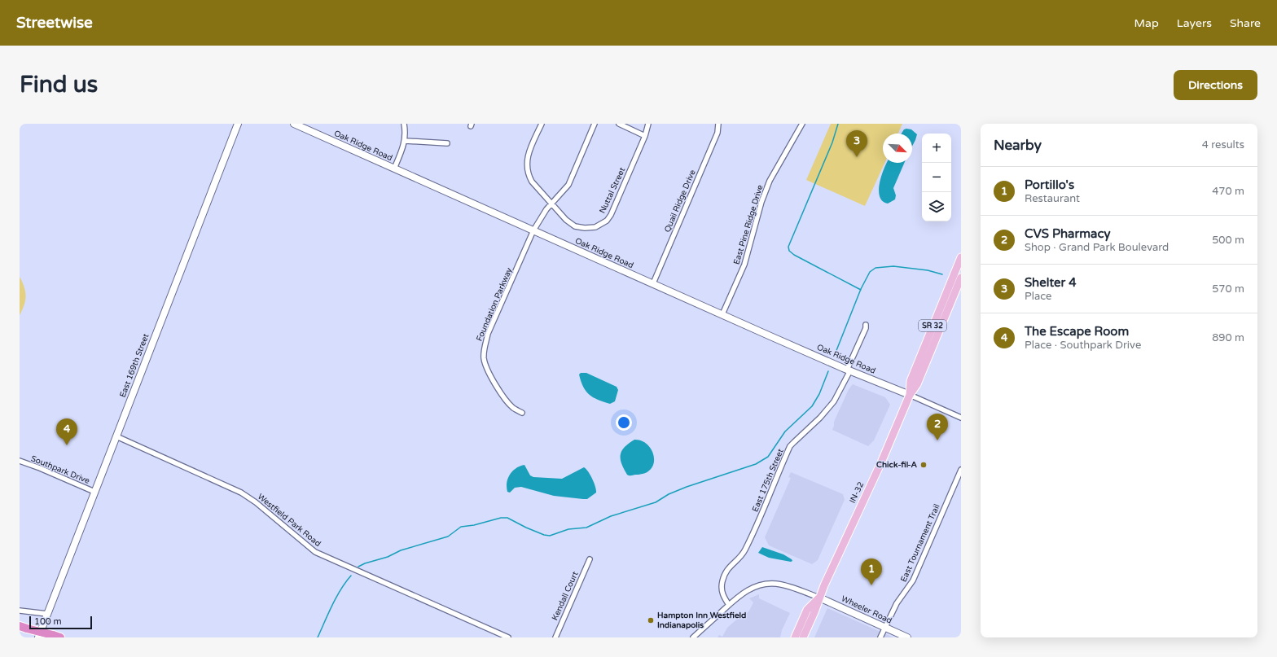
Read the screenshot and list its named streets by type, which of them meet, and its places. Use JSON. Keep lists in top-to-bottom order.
{
  "streets": {
    "main road": ["SR 32", "IN-32"],
    "street": [
      "Oak Ridge Road",
      "Nuttal Street",
      "Quail Ridge Drive",
      "East Pine Ridge Drive",
      "Foundation Parkway",
      "East 169th Street",
      "Southpark Drive",
      "East 175th Street",
      "Westfield Park Road",
      "East Tournament Trail",
      "Kendall Court",
      "Wheeler Road"
    ]
  },
  "crossings": [
    ["Oak Ridge Road", "Quail Ridge Drive"],
    ["Oak Ridge Road", "East Pine Ridge Drive"],
    ["Oak Ridge Road", "Foundation Parkway"],
    ["Oak Ridge Road", "East 175th Street"],
    ["Oak Ridge Road", "IN-32"],
    ["Nuttal Street", "Foundation Parkway"],
    ["SR 32", "IN-32"],
    ["SR 32", "Wheeler Road"],
    ["East 169th Street", "Southpark Drive"],
    ["East 169th Street", "Westfield Park Road"],
    ["IN-32", "Wheeler Road"],
    ["East Tournament Trail", "Wheeler Road"]
  ],
  "places": ["Chick-fil-A", "Hampton Inn Westfield Indianapolis"],
  "scale_bar": "100 m",
  "north": "bottom right",
  "page": {
    "header": "Streetwise",
    "nav": ["Map", "Layers", "Share"],
    "buttons": "Directions",
    "title": "Find us",
    "heading": ["Nearby", "4 results"],
    "pins": [
      "3",
      "2",
      "4",
      "1"
    ],
    "map_buttons": ["+", "−"],
    "list": [
      {
        "mark": "1",
        "name": "Portillo's",
        "note": "Restaurant",
        "value": "470 m"
      },
      {
        "mark": "2",
        "name": "CVS Pharmacy",
        "note": "Shop · Grand Park Boulevard",
        "value": "500 m"
      },
      {
        "mark": "3",
        "name": "Shelter 4",
        "note": "Place",
        "value": "570 m"
      },
      {
        "mark": "4",
        "name": "The Escape Room",
        "note": "Place · Southpark Drive",
        "value": "890 m"
      }
    ],
    "scale": "100 m"
  }
}
